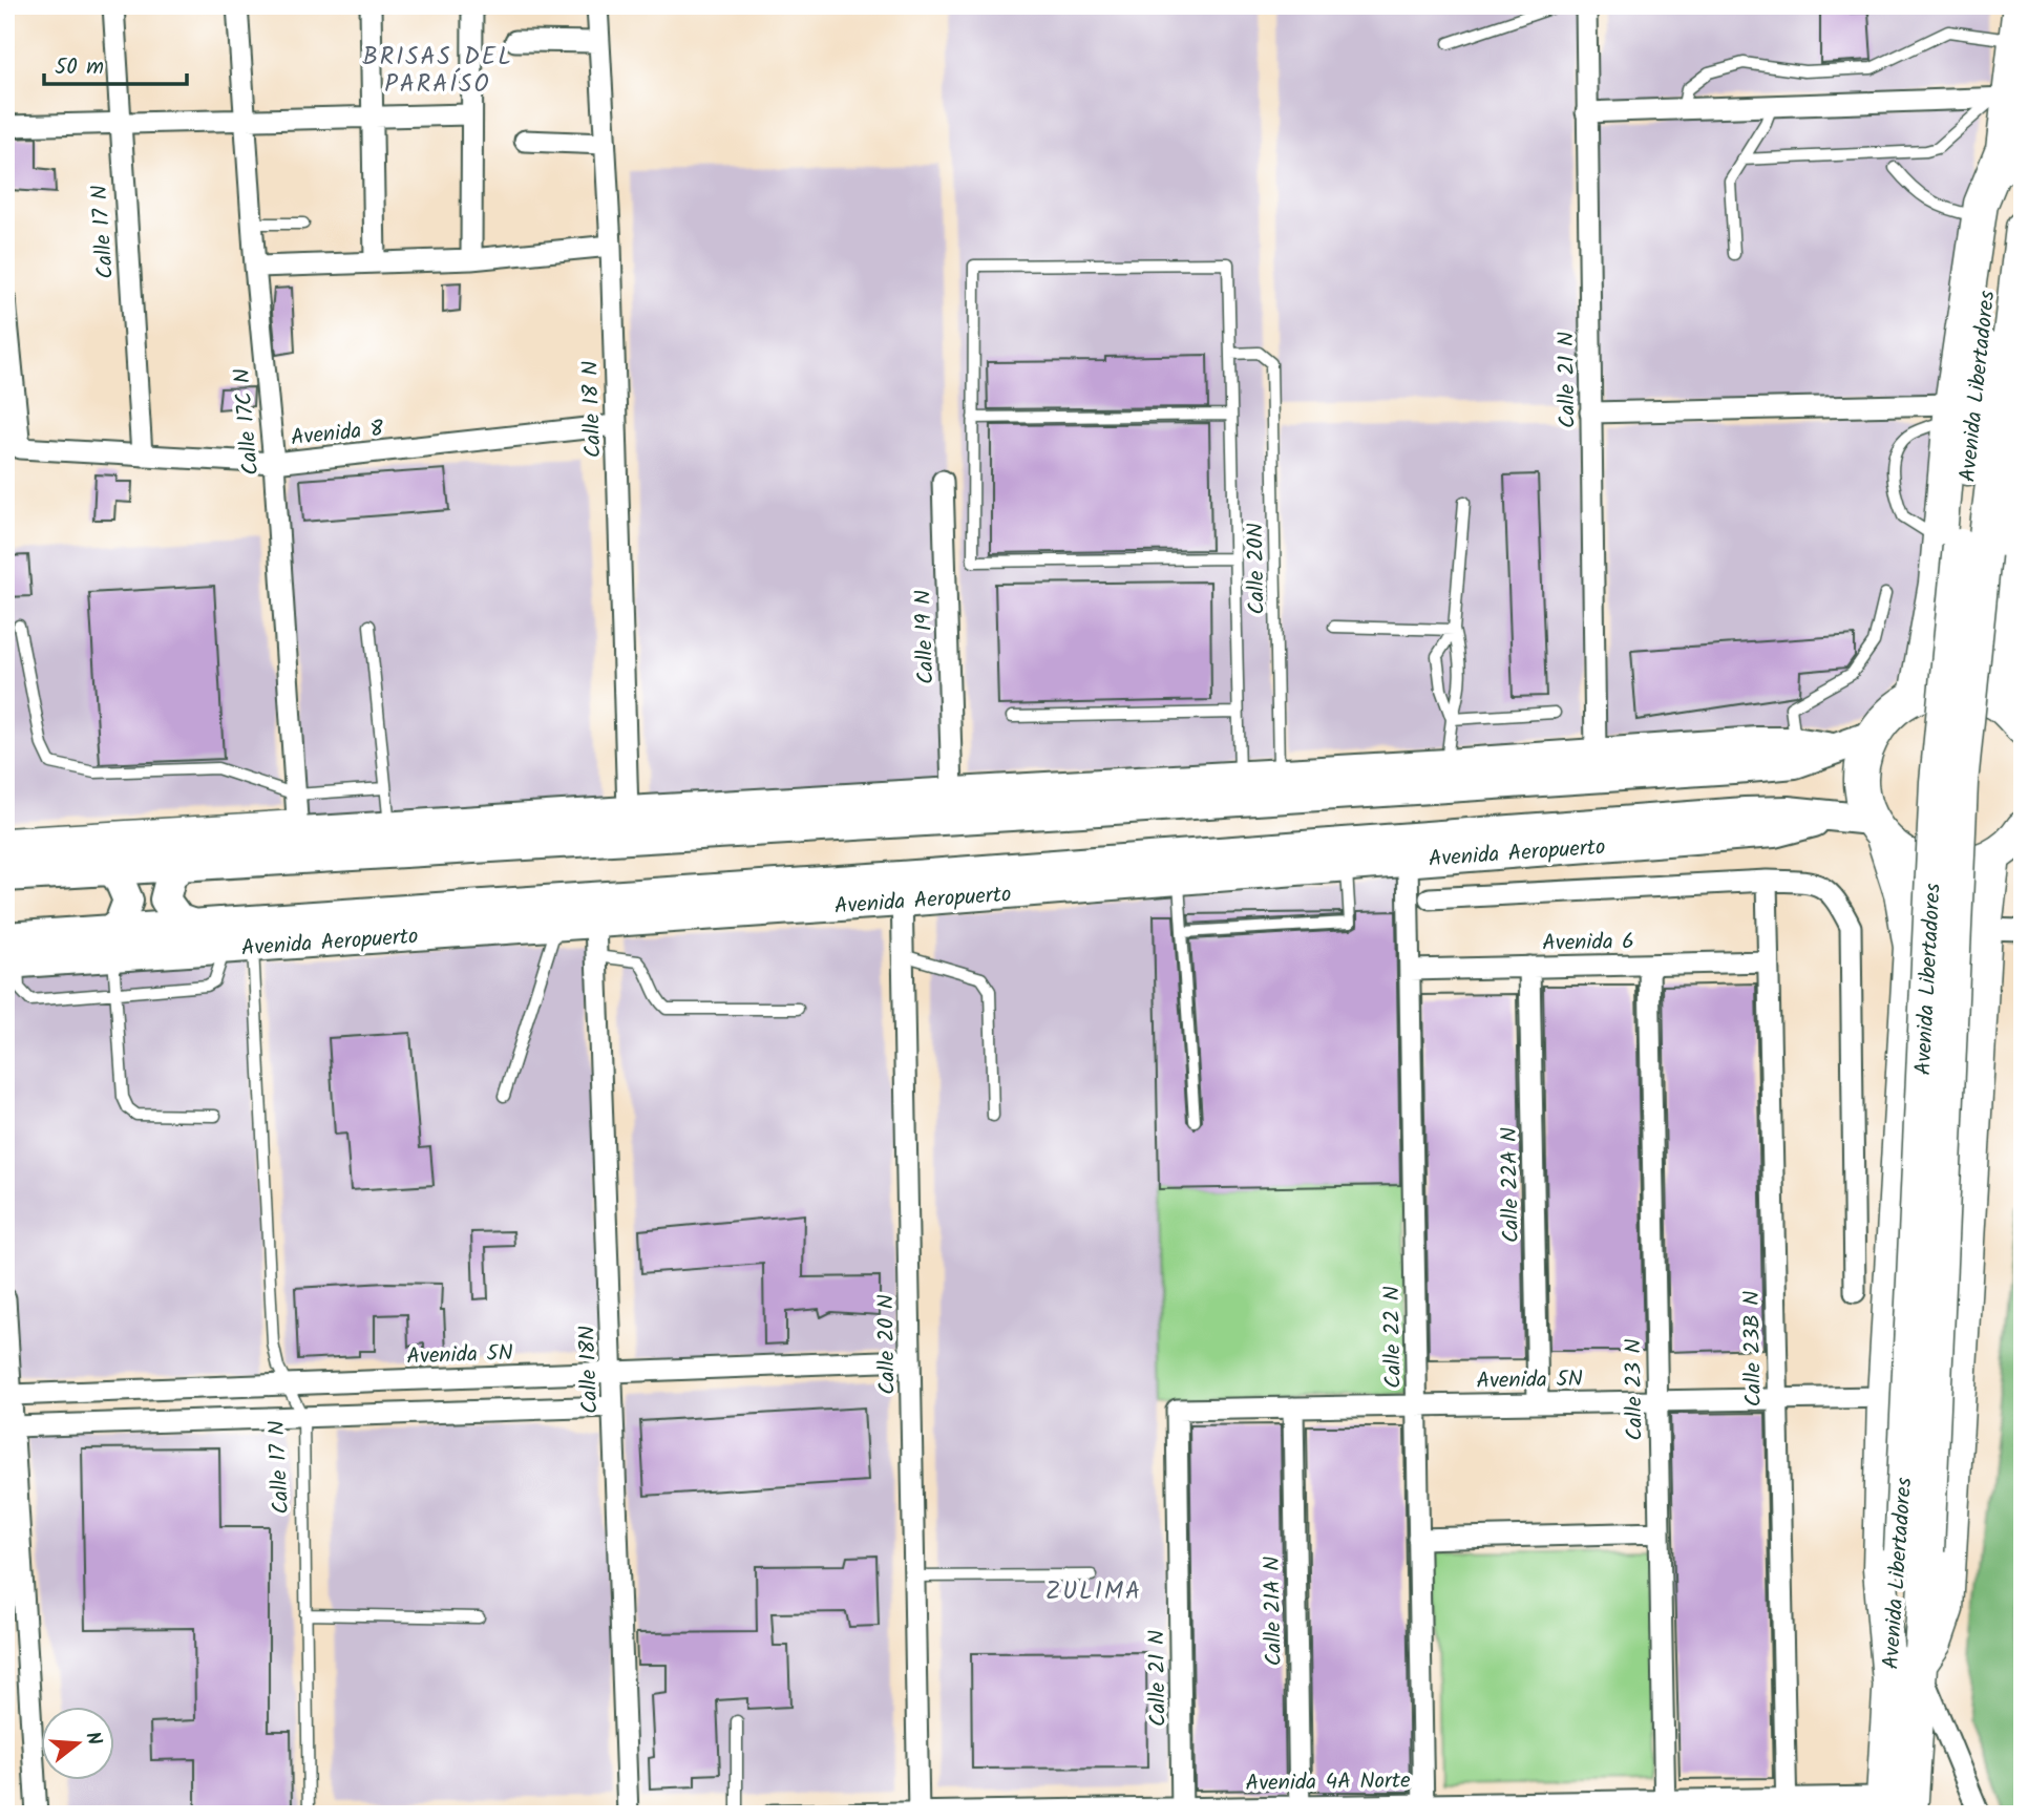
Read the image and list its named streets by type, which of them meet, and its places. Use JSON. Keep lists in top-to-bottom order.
{
  "streets": {
    "main road": ["Avenida Libertadores", "Avenida Aeropuerto"],
    "street": [
      "Calle 17 N",
      "Calle 21 N",
      "Calle 18 N",
      "Calle 17C N",
      "Avenida 8",
      "Calle 19 N",
      "Avenida 6",
      "Calle 22A N",
      "Calle 22 N",
      "Calle 20 N",
      "Calle 23B N",
      "Avenida 5N",
      "Calle 18N",
      "Calle 23 N",
      "Calle 21A N",
      "Avenida 4A Norte"
    ],
    "lane": ["Calle 20N"]
  },
  "crossings": [
    ["Calle 17 N", "Avenida 8"],
    ["Calle 17 N", "Avenida Aeropuerto"],
    ["Calle 17 N", "Avenida 5N"],
    ["Calle 21 N", "Avenida 5N"],
    ["Calle 21 N", "Avenida 4A Norte"],
    ["Avenida Libertadores", "Avenida 4A Norte"],
    ["Calle 18 N", "Avenida 8"],
    ["Calle 17C N", "Avenida 8"],
    ["Avenida Aeropuerto", "Calle 22 N"],
    ["Avenida Aeropuerto", "Calle 20 N"],
    ["Avenida Aeropuerto", "Calle 23B N"],
    ["Avenida Aeropuerto", "Calle 18N"],
    ["Avenida 6", "Calle 22A N"],
    ["Avenida 6", "Calle 22 N"],
    ["Avenida 6", "Calle 23B N"],
    ["Avenida 6", "Calle 23 N"],
    ["Calle 22A N", "Avenida 5N"],
    ["Calle 22 N", "Avenida 5N"],
    ["Calle 22 N", "Avenida 4A Norte"],
    ["Calle 20 N", "Avenida 5N"],
    ["Calle 20 N", "Avenida 4A Norte"],
    ["Calle 23B N", "Avenida 5N"],
    ["Calle 23B N", "Avenida 4A Norte"],
    ["Avenida 5N", "Calle 18N"],
    ["Avenida 5N", "Calle 23 N"],
    ["Avenida 5N", "Calle 21A N"],
    ["Calle 23 N", "Avenida 4A Norte"],
    ["Calle 21A N", "Avenida 4A Norte"]
  ],
  "districts": ["BRISAS DEL PARAÍSO", "ZULIMA"],
  "scale_bar": "50 m",
  "north": "right"
}
